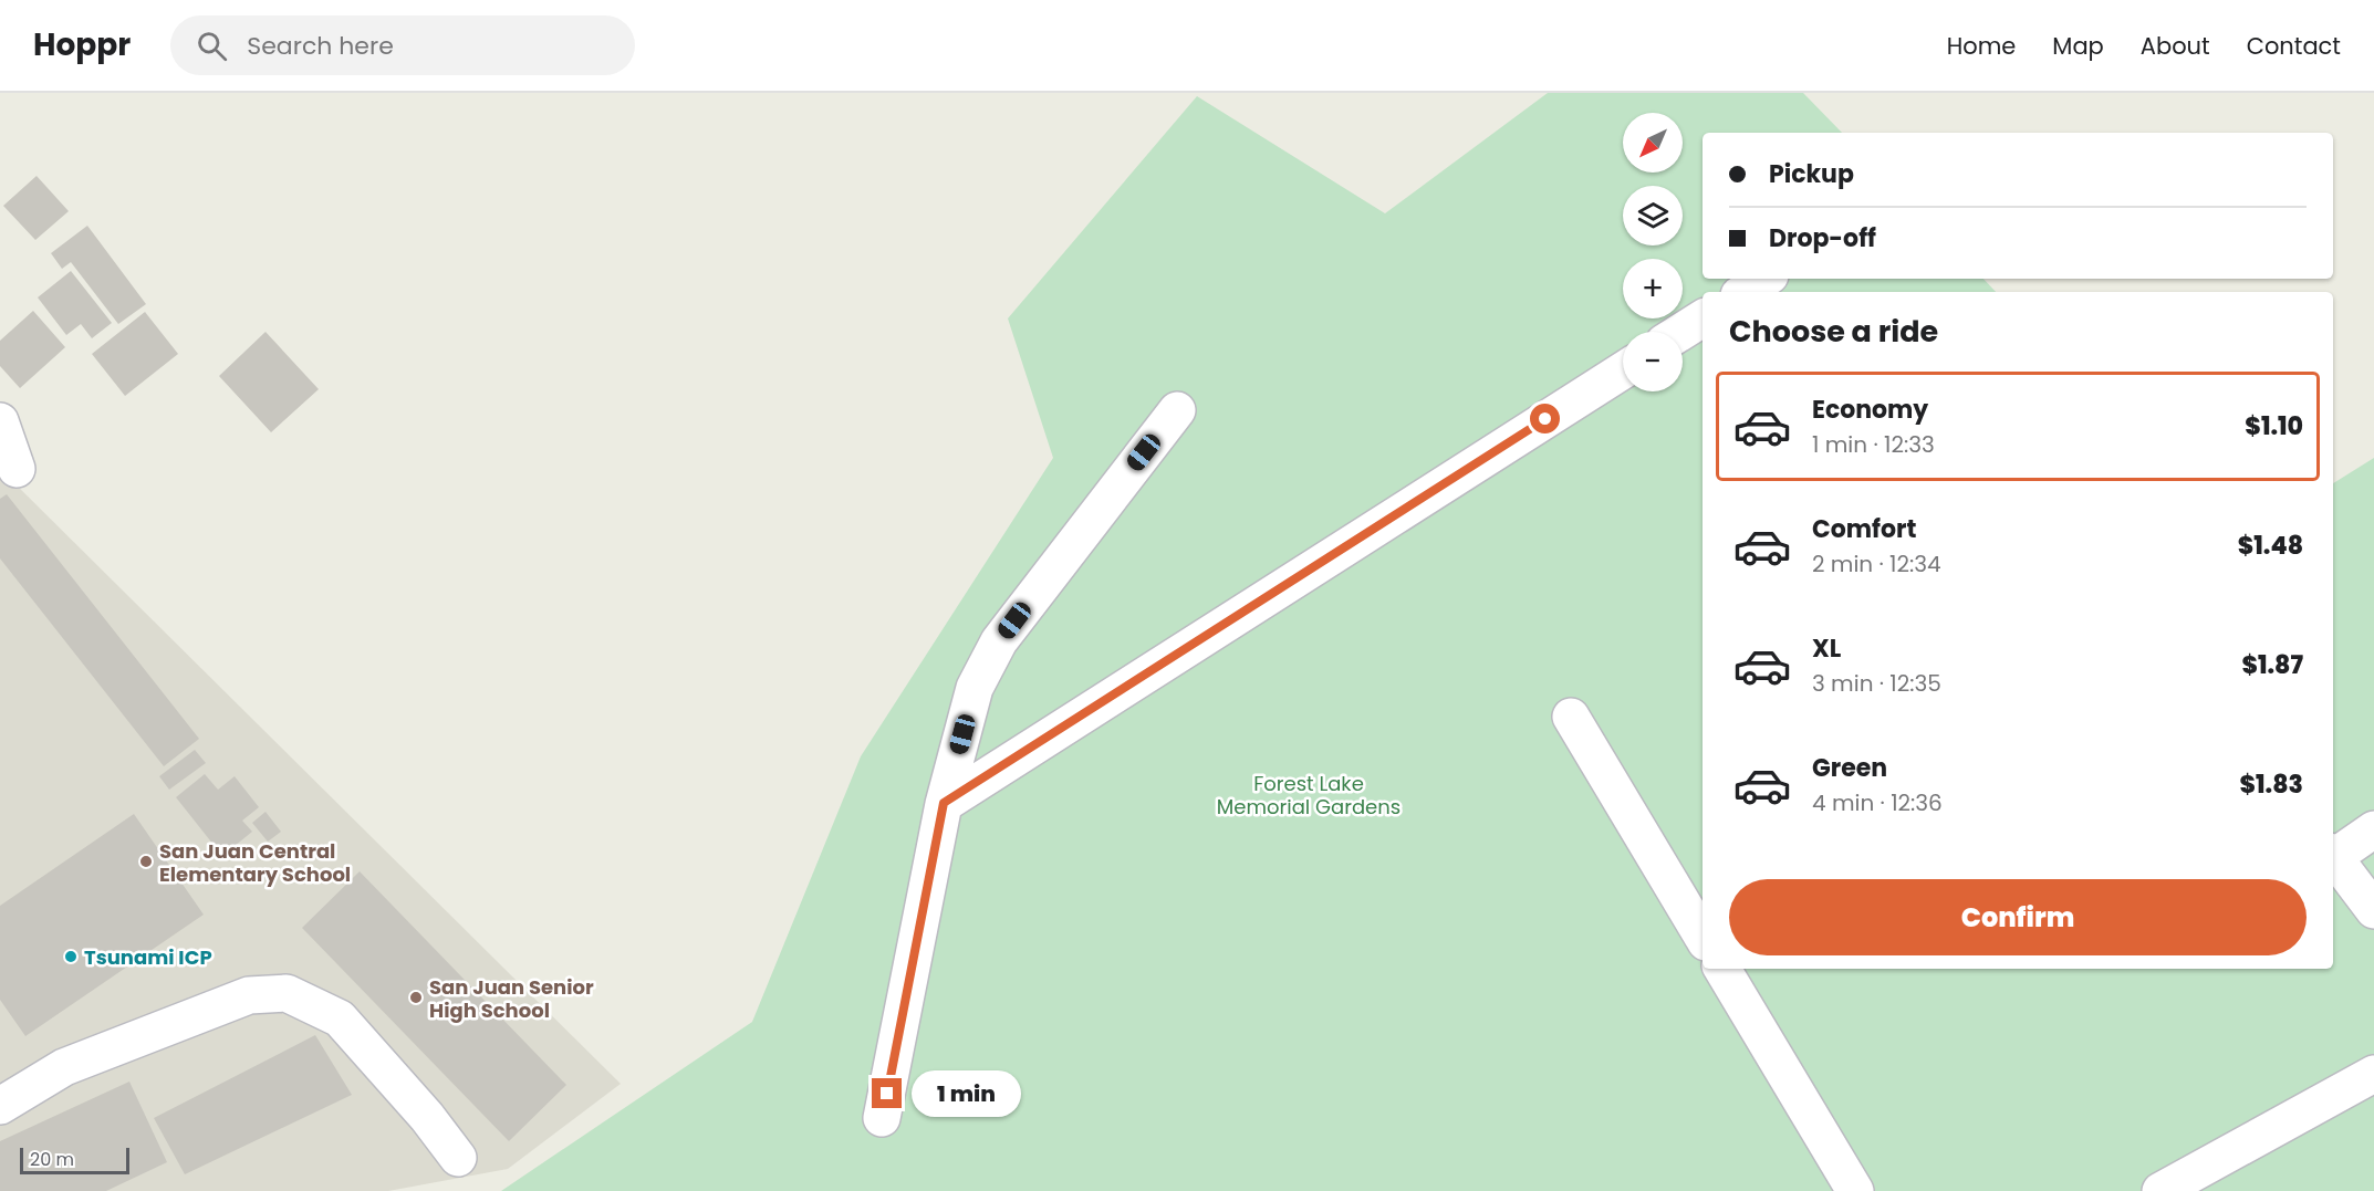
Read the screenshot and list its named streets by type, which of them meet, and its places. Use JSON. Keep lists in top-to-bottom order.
{
  "parks": ["Forest Lake Memorial Gardens"],
  "places": ["San Juan Central Elementary School", "Tsunami ICP", "San Juan Senior High School"],
  "scale_bar": "20 m",
  "north": "bottom left",
  "page": {
    "header": "Hoppr",
    "search": "Search here",
    "nav": [
      "Home",
      "Map",
      "About",
      "Contact"
    ],
    "map_buttons": ["+", "−"],
    "banner": ["Pickup", "Drop-off"],
    "heading": "Choose a ride",
    "list": [
      {
        "name": "Economy",
        "note": "1 min · 12:33",
        "value": "$1.10"
      },
      {
        "name": "Comfort",
        "note": "2 min · 12:34",
        "value": "$1.48"
      },
      {
        "name": "XL",
        "note": "3 min · 12:35",
        "value": "$1.87"
      },
      {
        "name": "Green",
        "note": "4 min · 12:36",
        "value": "$1.83"
      }
    ],
    "buttons": "Confirm",
    "bubble": "1 min",
    "scale": "20 m"
  }
}
